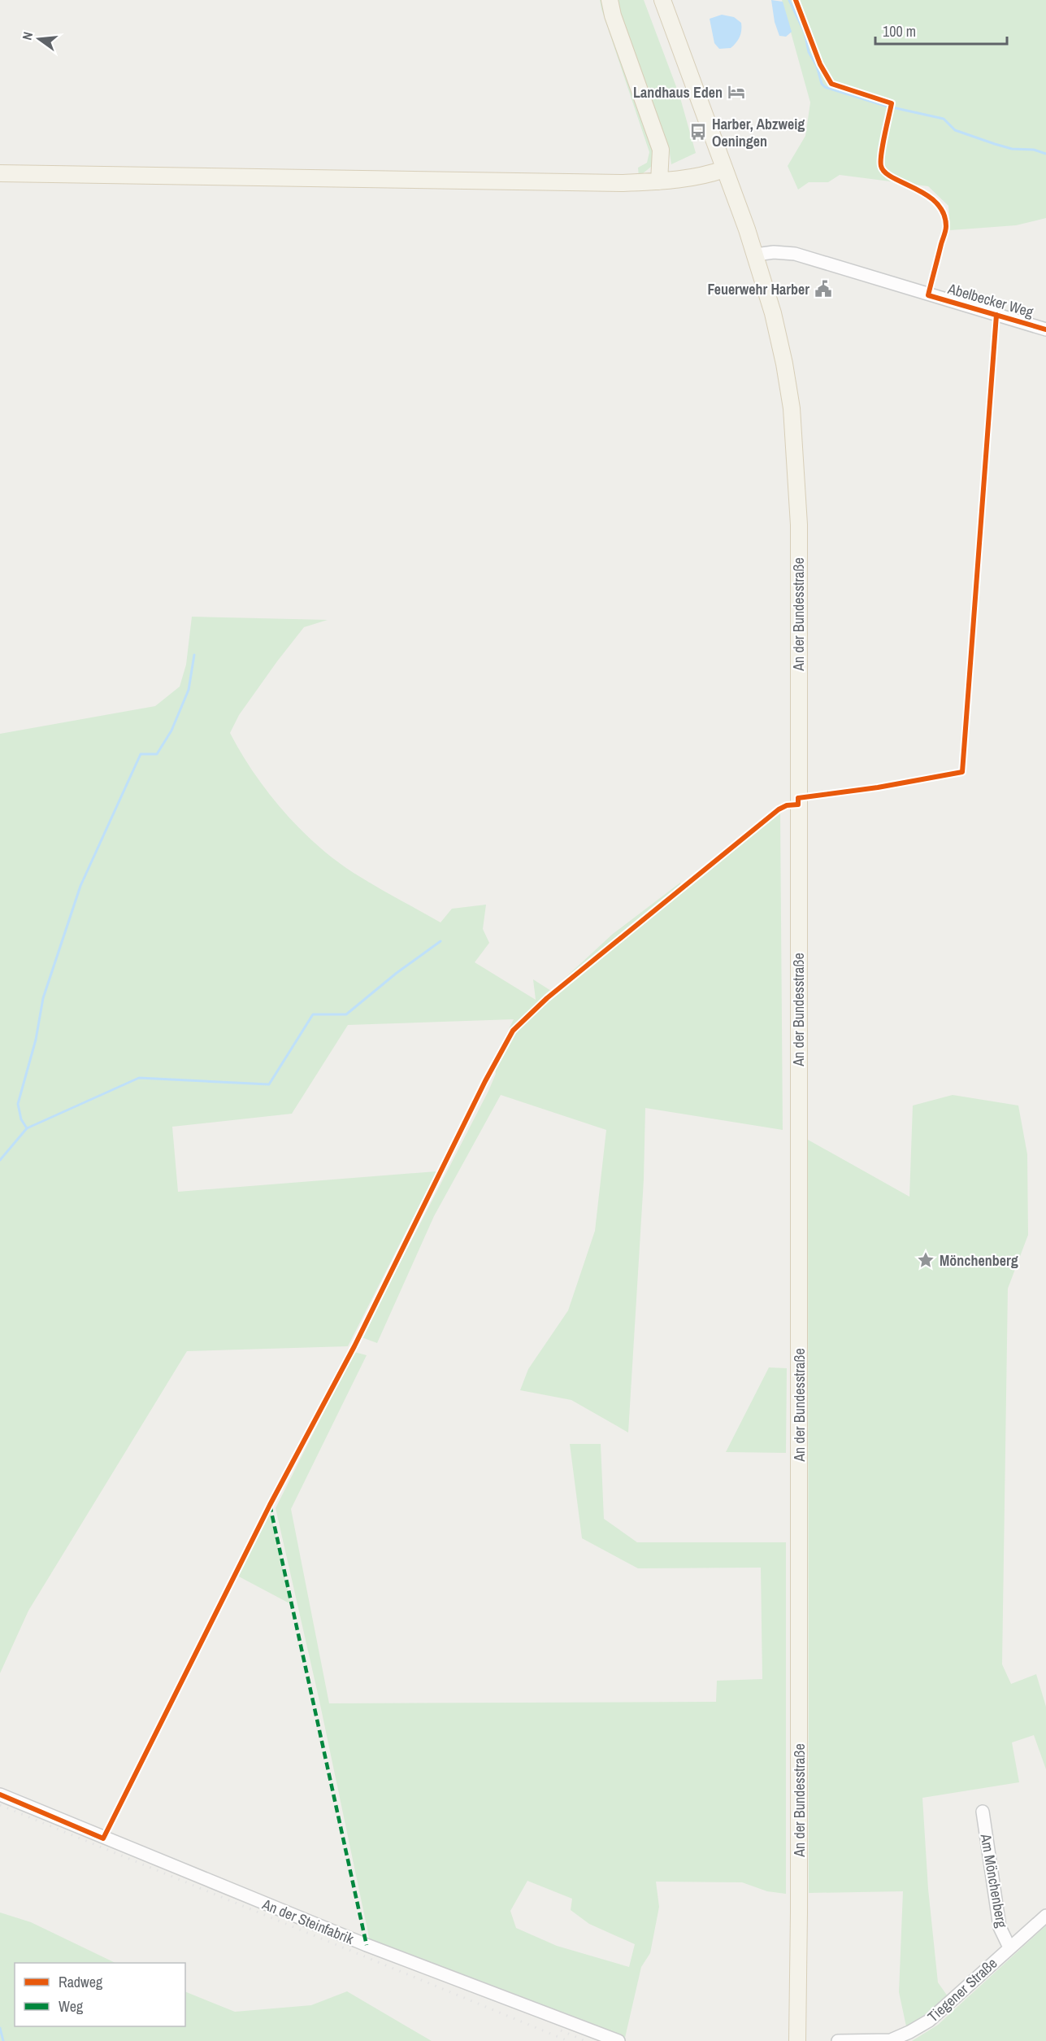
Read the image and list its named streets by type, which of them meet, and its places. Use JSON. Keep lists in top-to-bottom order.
{
  "streets": {
    "main road": ["An der Bundesstraße"],
    "street": [
      "Abelbecker Weg",
      "Am Mönchenberg",
      "An der Steinfabrik",
      "Tiegener Straße"
    ]
  },
  "crossings": [
    ["Abelbecker Weg", "An der Bundesstraße"],
    ["Am Mönchenberg", "Tiegener Straße"]
  ],
  "places": {
    "hotel": ["Landhaus Eden"],
    "bus stop": ["Harber, Abzweig Oeningen"],
    "public building": ["Feuerwehr Harber"],
    "place": ["Mönchenberg"]
  },
  "legend": ["Radweg", "Weg"],
  "scale_bar": "100 m",
  "north": "left"
}
